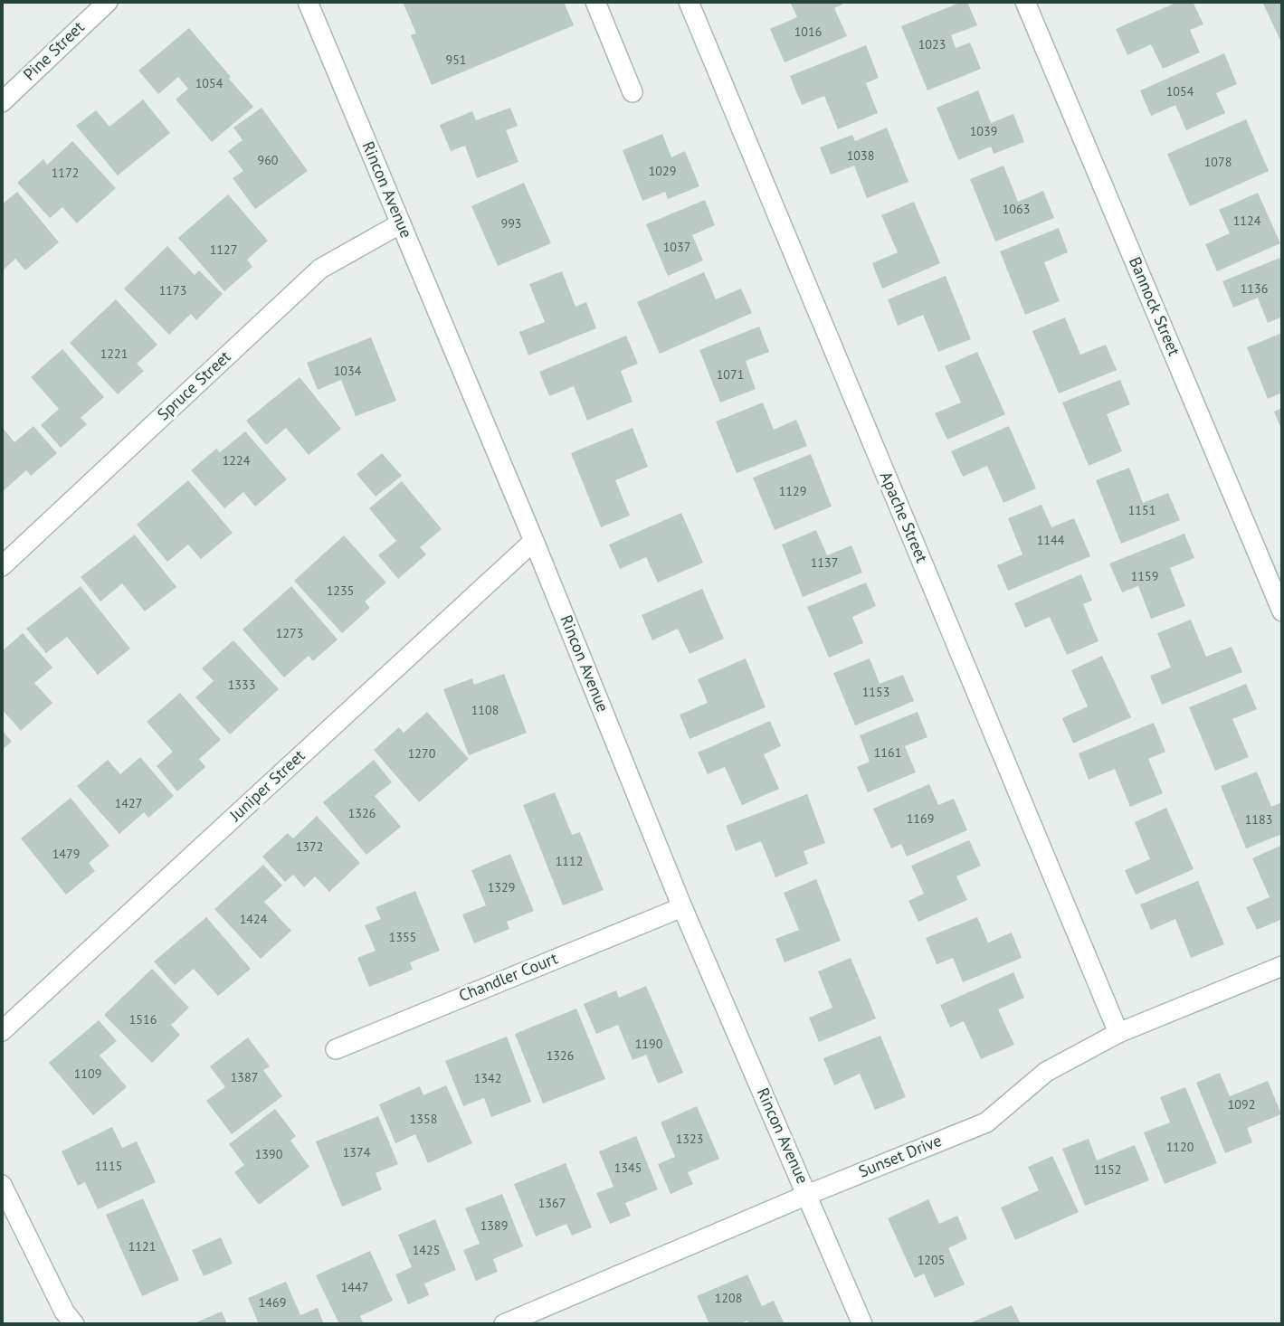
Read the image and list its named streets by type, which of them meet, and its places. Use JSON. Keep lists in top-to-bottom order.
{
  "streets": {
    "street": [
      "Pine Street",
      "Rincon Avenue",
      "Bannock Street",
      "Spruce Street",
      "Apache Street",
      "Juniper Street",
      "Chandler Court",
      "Sunset Drive"
    ]
  },
  "crossings": [
    ["Rincon Avenue", "Spruce Street"],
    ["Rincon Avenue", "Juniper Street"],
    ["Rincon Avenue", "Chandler Court"],
    ["Rincon Avenue", "Sunset Drive"],
    ["Apache Street", "Sunset Drive"]
  ],
  "house_numbers": [
    "1016",
    "1023",
    "951",
    "1054",
    "1054",
    "1039",
    "1038",
    "960",
    "1078",
    "1029",
    "1172",
    "1063",
    "1124",
    "993",
    "1037",
    "1127",
    "1136",
    "1173",
    "1221",
    "1034",
    "1071",
    "1224",
    "1129",
    "1151",
    "1144",
    "1137",
    "1159",
    "1235",
    "1273",
    "1333",
    "1153",
    "1108",
    "1161",
    "1270",
    "1427",
    "1326",
    "1169",
    "1183",
    "1372",
    "1479",
    "1112",
    "1329",
    "1424",
    "1355",
    "1516",
    "1190",
    "1326",
    "1109",
    "1387",
    "1342",
    "1092",
    "1358",
    "1323",
    "1120",
    "1374",
    "1390",
    "1115",
    "1345",
    "1152",
    "1367",
    "1389",
    "1121",
    "1425",
    "1205",
    "1447",
    "1208",
    "1469"
  ]
}
